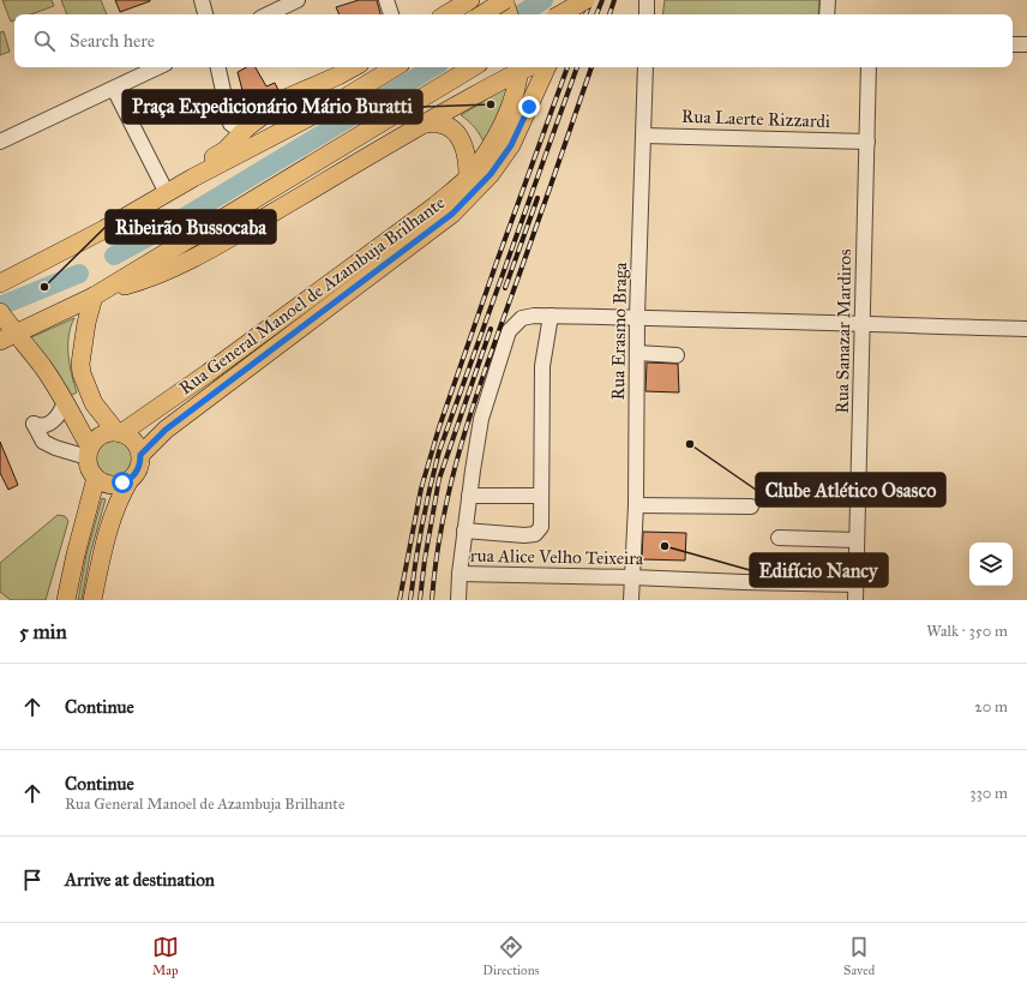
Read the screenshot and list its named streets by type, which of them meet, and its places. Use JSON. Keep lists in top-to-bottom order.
{
  "streets": {
    "main road": ["Rua General Manoel de Azambuja Brilhante"],
    "street": [
      "Rua Laerte Rizzardi",
      "Rua Erasmo Braga",
      "Rua Sanazar Mardiros",
      "rua Alice Velho Teixeira"
    ]
  },
  "crossings": [
    ["Rua Laerte Rizzardi", "Rua Erasmo Braga"],
    ["Rua Laerte Rizzardi", "Rua Sanazar Mardiros"],
    ["Rua Erasmo Braga", "rua Alice Velho Teixeira"],
    ["Rua Sanazar Mardiros", "rua Alice Velho Teixeira"]
  ],
  "places": [
    "Praça Expedicionário Mário Buratti",
    "Ribeirão Bussocaba",
    "Clube Atlético Osasco",
    "Edifício Nancy"
  ],
  "page": {
    "search": "Search here",
    "heading": ["5 min", "Walk · 350 m"],
    "list": [
      ["Continue", "20 m"],
      ["Continue", "Rua General Manoel de Azambuja Brilhante", "330 m"],
      "Arrive at destination"
    ],
    "nav": ["Map", "Directions", "Saved"]
  }
}
